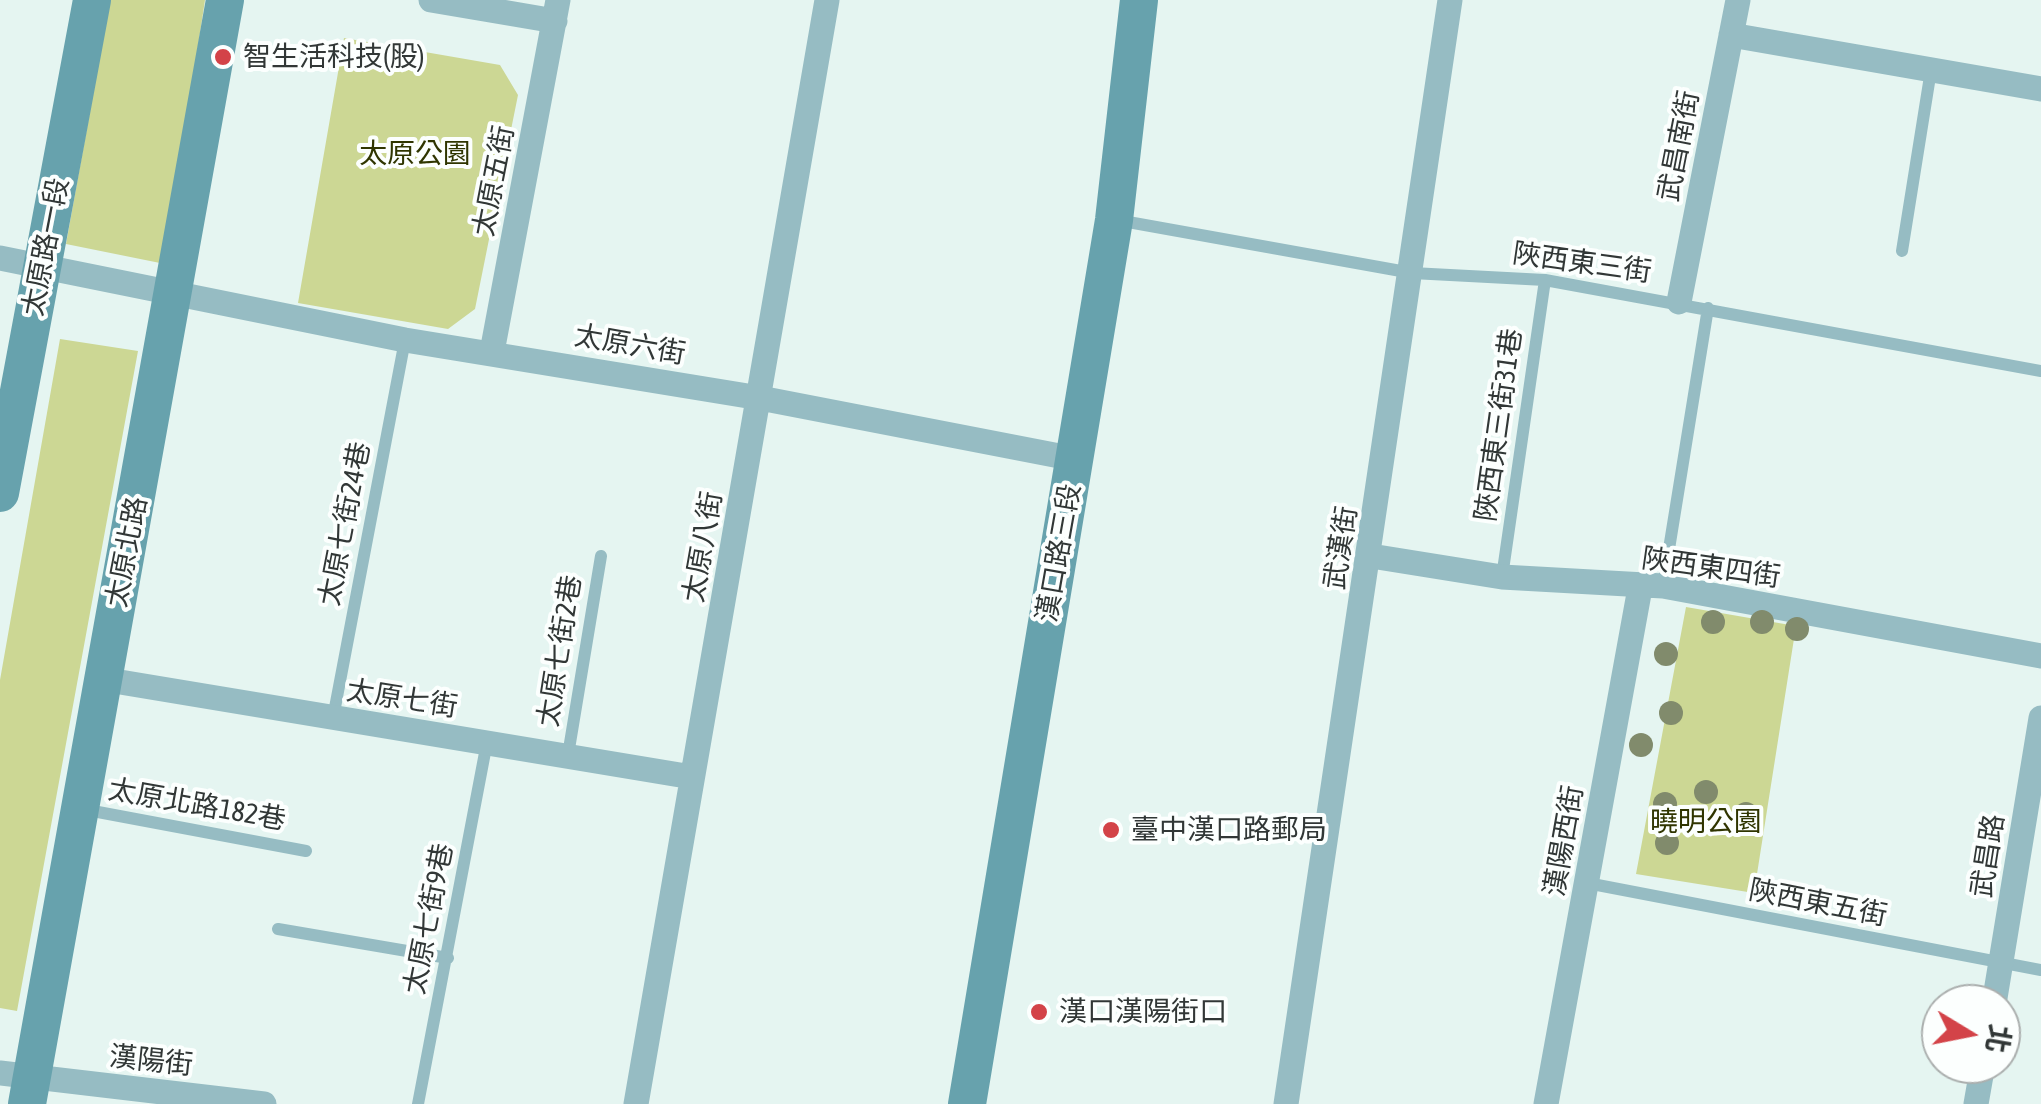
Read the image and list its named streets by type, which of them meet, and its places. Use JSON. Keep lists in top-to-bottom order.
{
  "streets": {
    "street": [
      "武昌南街",
      "太原五街",
      "太原路一段",
      "太原六街",
      "太原八街",
      "武漢街",
      "太原北路",
      "漢口路三段",
      "陜西東四街",
      "太原七街",
      "漢陽西街",
      "武昌路",
      "漢陽街"
    ],
    "lane": [
      "陜西東三街",
      "陜西東三街31巷",
      "太原七街24巷",
      "太原七街2巷",
      "太原北路182巷",
      "陝西東五街",
      "太原七街9巷"
    ]
  },
  "crossings": [
    ["武昌南街", "陜西東三街"],
    ["太原五街", "太原六街"],
    ["太原路一段", "太原六街"],
    ["陜西東三街", "陜西東三街31巷"],
    ["陜西東三街", "武漢街"],
    ["陜西東三街", "漢口路三段"],
    ["太原六街", "太原七街24巷"],
    ["太原六街", "太原八街"],
    ["太原六街", "太原北路"],
    ["太原六街", "漢口路三段"],
    ["陜西東三街31巷", "陜西東四街"],
    ["太原七街24巷", "太原七街"],
    ["太原八街", "太原七街"],
    ["武漢街", "陜西東四街"],
    ["太原北路", "太原七街"],
    ["太原北路", "太原北路182巷"],
    ["太原北路", "漢陽街"],
    ["陜西東四街", "漢陽西街"],
    ["太原七街2巷", "太原七街"],
    ["太原七街", "太原七街9巷"],
    ["漢陽西街", "陝西東五街"],
    ["武昌路", "陝西東五街"]
  ],
  "parks": ["太原公園", "曉明公園"],
  "places": ["智生活科技(股)", "臺中漢口路郵局", "漢口漢陽街口"],
  "north": "right"
}
